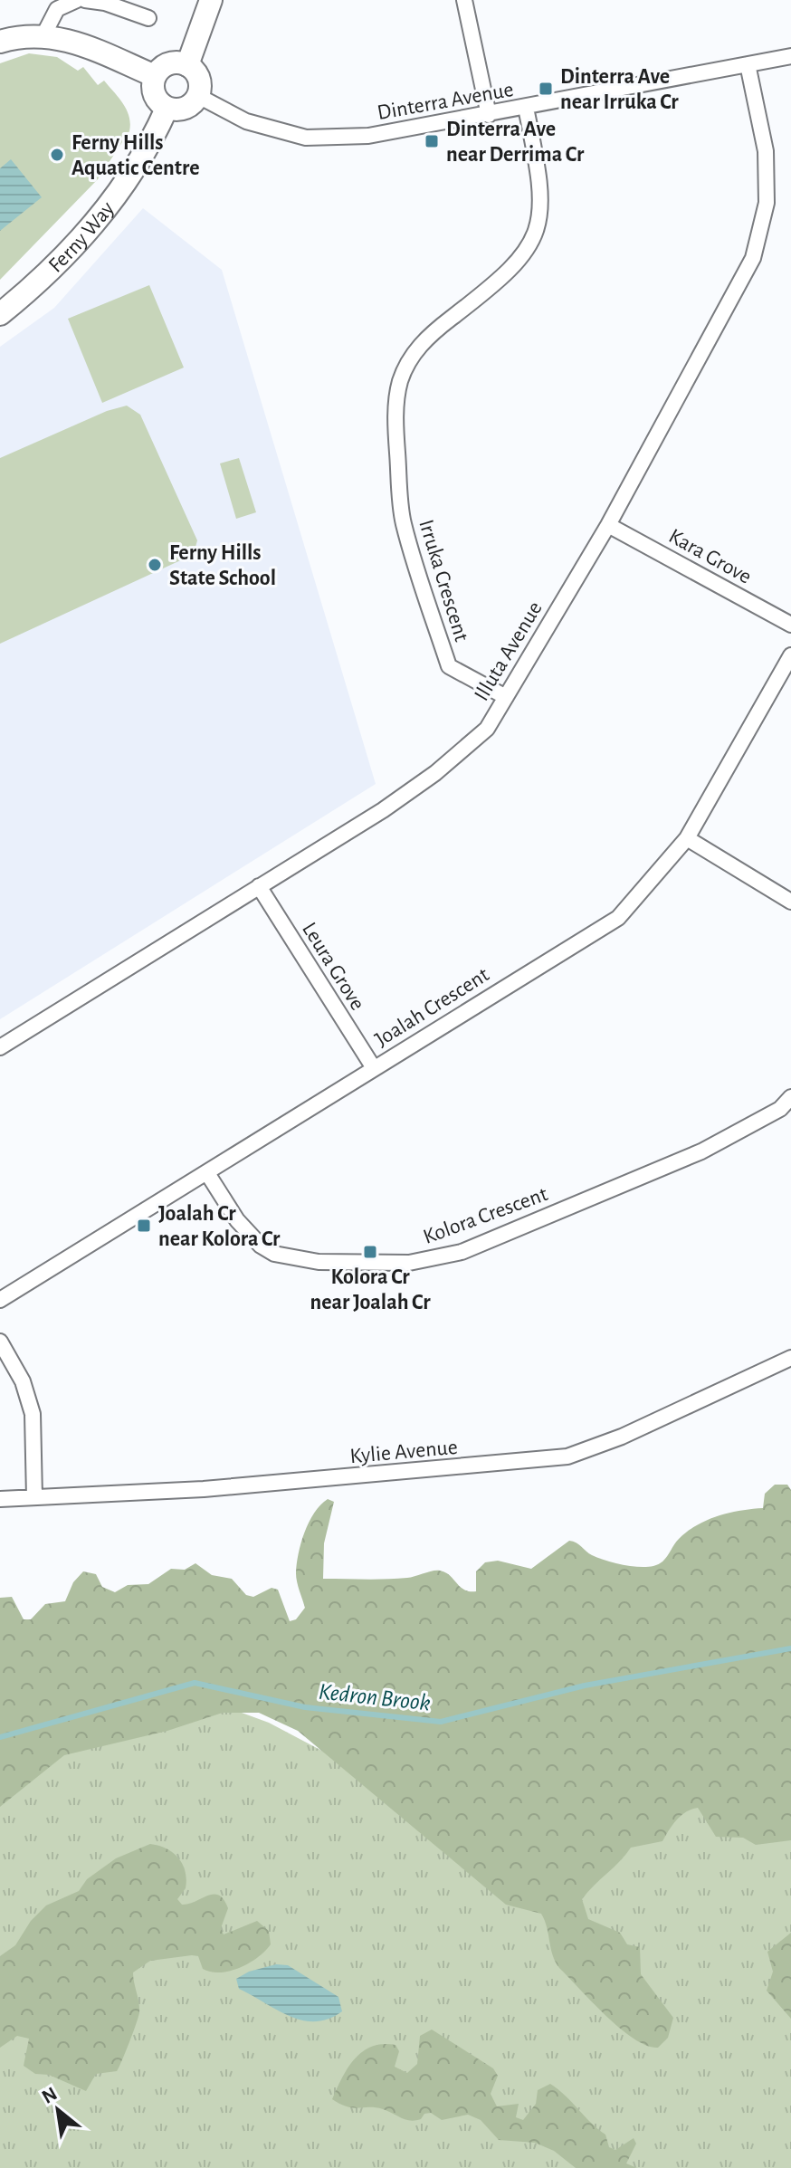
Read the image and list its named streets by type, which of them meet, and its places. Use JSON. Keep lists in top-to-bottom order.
{
  "streets": {
    "street": [
      "Dinterra Avenue",
      "Ferny Way",
      "Kara Grove",
      "Irruka Crescent",
      "Illuta Avenue",
      "Leura Grove",
      "Joalah Crescent",
      "Kolora Crescent",
      "Kylie Avenue"
    ]
  },
  "crossings": [
    ["Dinterra Avenue", "Ferny Way"],
    ["Dinterra Avenue", "Irruka Crescent"],
    ["Dinterra Avenue", "Illuta Avenue"],
    ["Kara Grove", "Illuta Avenue"],
    ["Irruka Crescent", "Illuta Avenue"],
    ["Illuta Avenue", "Leura Grove"],
    ["Leura Grove", "Joalah Crescent"],
    ["Joalah Crescent", "Kolora Crescent"]
  ],
  "water": ["Kedron Brook"],
  "places": {
    "transit": [
      "Dinterra Ave near Irruka Cr",
      "Dinterra Ave near Derrima Cr",
      "Joalah Cr near Kolora Cr",
      "Kolora Cr near Joalah Cr"
    ],
    "other": ["Ferny Hills Aquatic Centre", "Ferny Hills State School"]
  },
  "north": "top left"
}
